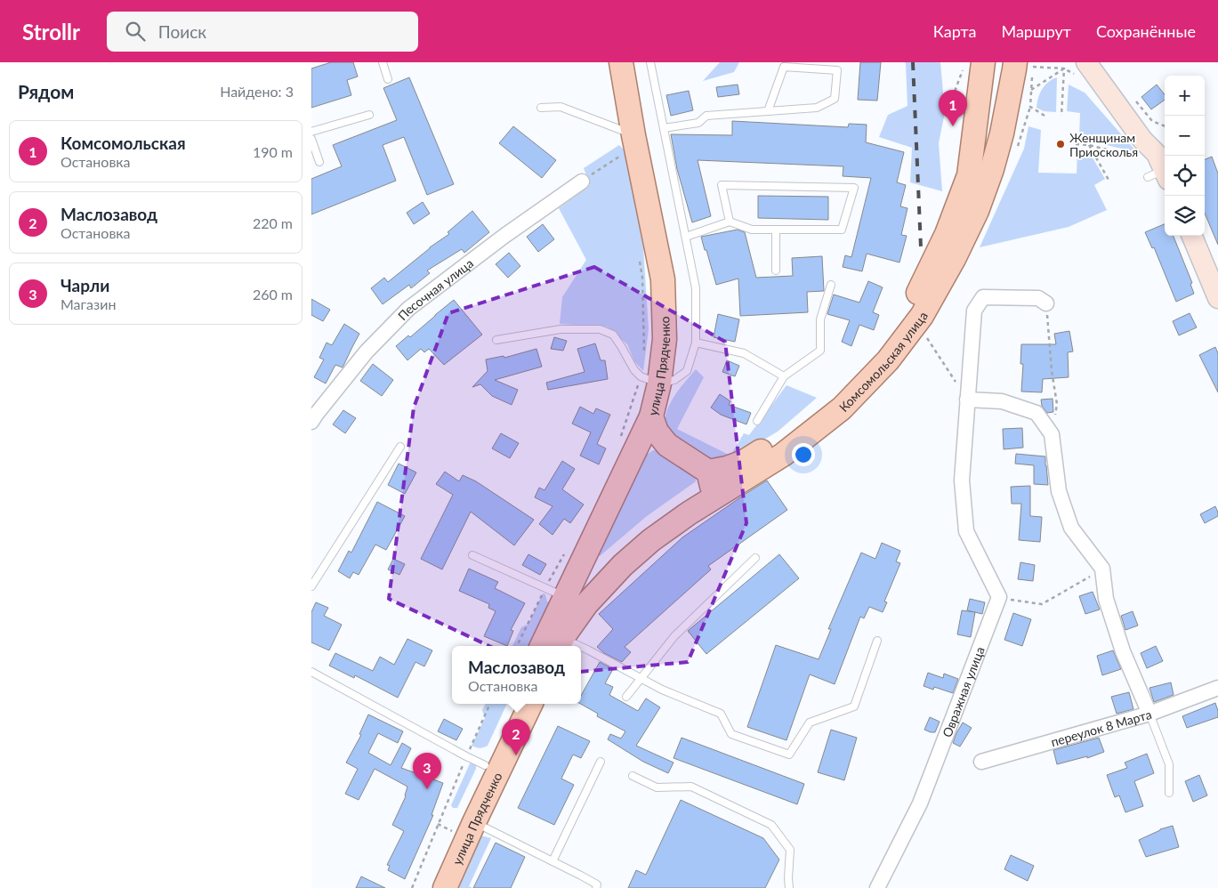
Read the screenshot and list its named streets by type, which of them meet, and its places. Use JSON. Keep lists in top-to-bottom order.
{
  "streets": {
    "main road": ["Комсомольская улица", "улица Прядченко"],
    "street": ["Песочная улица", "Овражная улица", "переулок 8 Марта"]
  },
  "places": ["Женщинам Приосколья"],
  "page": {
    "header": "Strollr",
    "search": "Поиск",
    "nav": ["Карта", "Маршрут", "Сохранённые"],
    "heading": ["Рядом", "Найдено: 3"],
    "map_buttons": ["+", "−"],
    "pins": ["1", "2", "3"],
    "list": [
      {
        "mark": "1",
        "name": "Комсомольская",
        "note": "Остановка",
        "value": "190 m"
      },
      {
        "mark": "2",
        "name": "Маслозавод",
        "note": "Остановка",
        "value": "220 m"
      },
      {
        "mark": "3",
        "name": "Чарли",
        "note": "Магазин",
        "value": "260 m"
      }
    ],
    "popup": ["Маслозавод", "Остановка"]
  }
}
